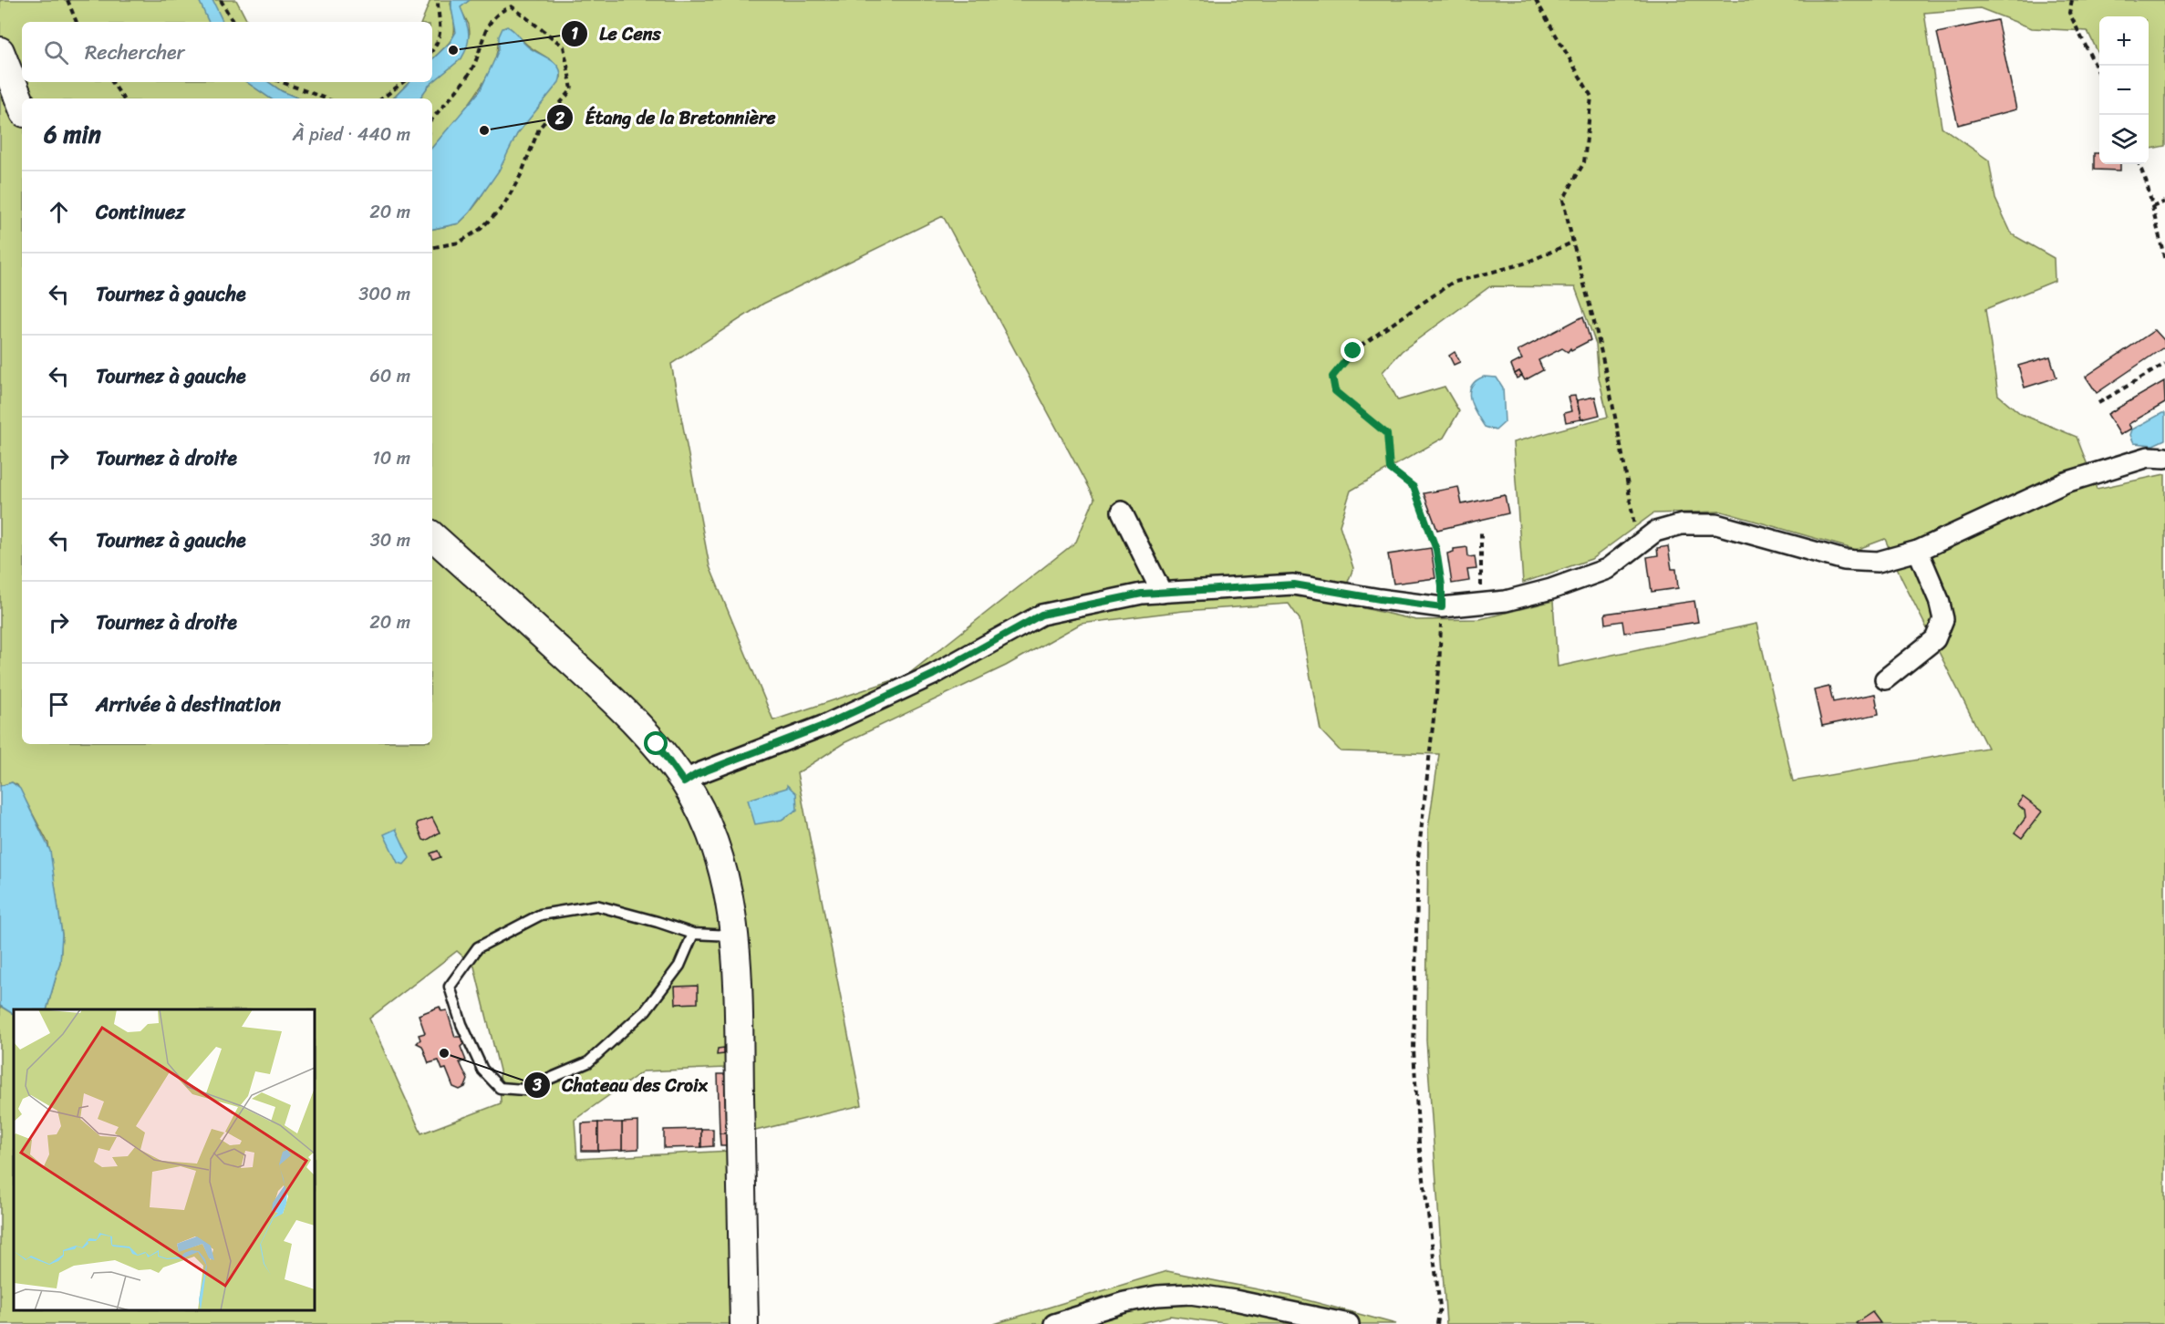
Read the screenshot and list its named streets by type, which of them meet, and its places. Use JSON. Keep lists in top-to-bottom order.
{
  "places": ["Le Cens", "Étang de la Bretonnière", "Chateau des Croix"],
  "page": {
    "map_buttons": ["+", "−"],
    "search": "Rechercher",
    "heading": ["6 min", "À pied · 440 m"],
    "list": [
      ["Continuez", "20 m"],
      ["Tournez à gauche", "300 m"],
      ["Tournez à gauche", "60 m"],
      ["Tournez à droite", "10 m"],
      ["Tournez à gauche", "30 m"],
      ["Tournez à droite", "20 m"],
      "Arrivée à destination"
    ]
  }
}
